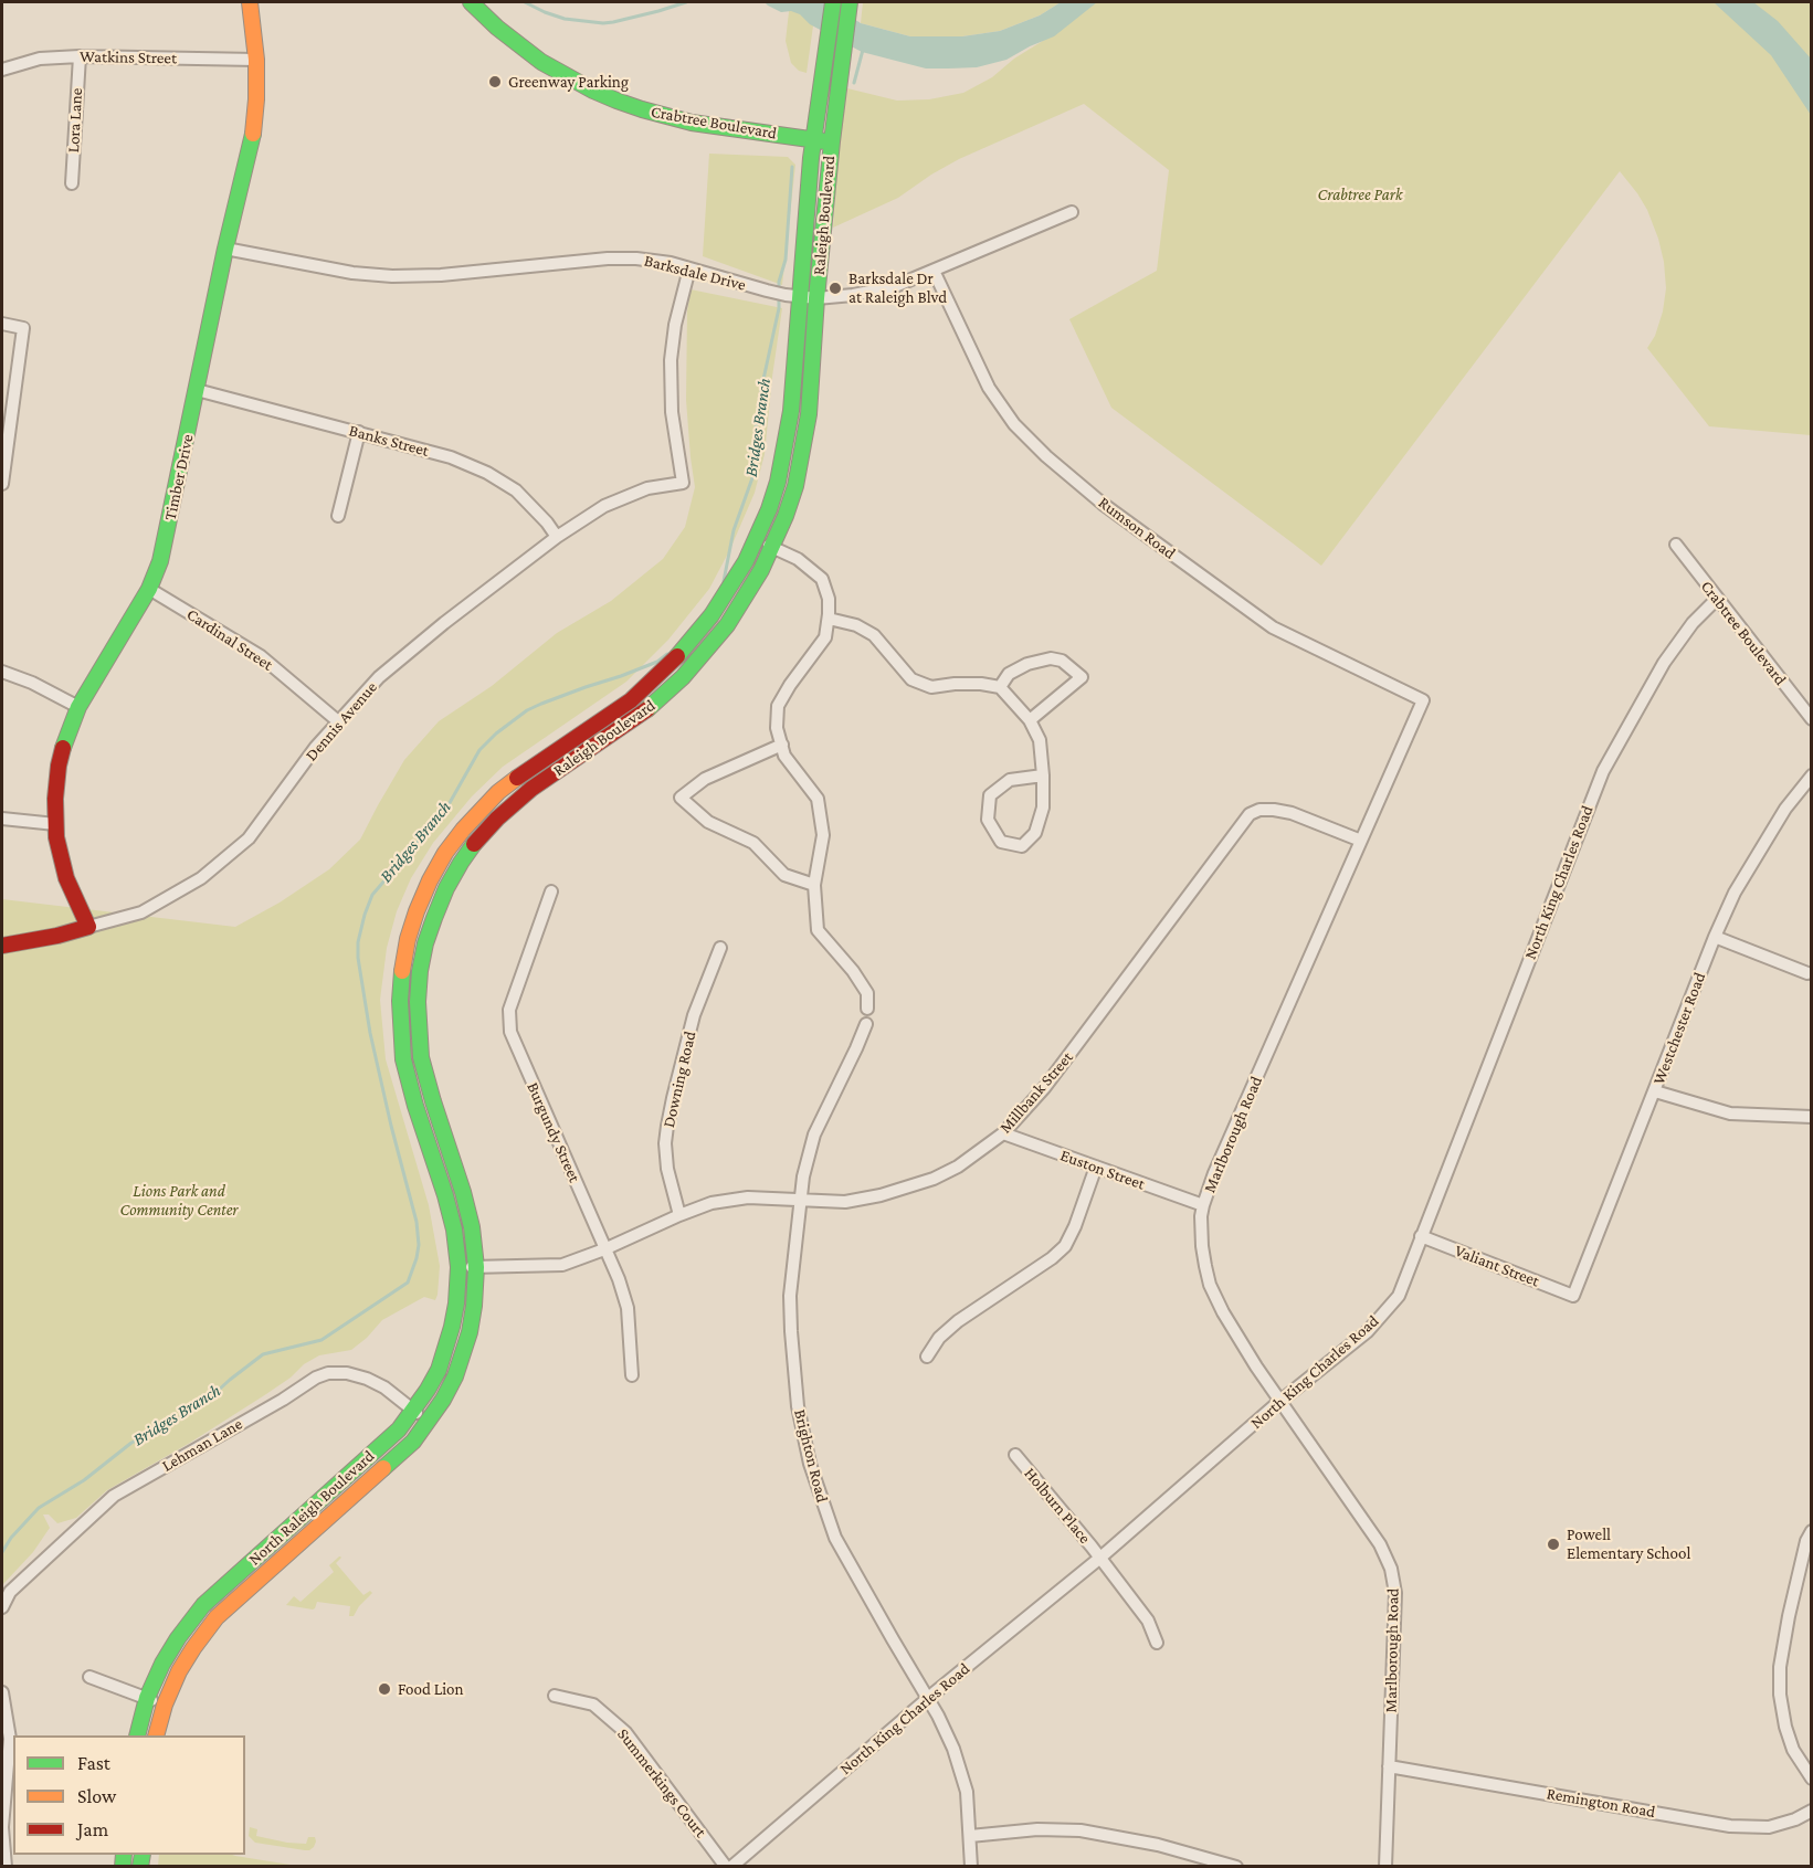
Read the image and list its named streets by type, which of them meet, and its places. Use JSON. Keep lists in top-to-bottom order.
{
  "streets": {
    "main road": [
      "Crabtree Boulevard",
      "Raleigh Boulevard",
      "Timber Drive",
      "Dennis Avenue",
      "North Raleigh Boulevard"
    ],
    "street": [
      "Watkins Street",
      "Lora Lane",
      "Barksdale Drive",
      "Banks Street",
      "Rumson Road",
      "Cardinal Street",
      "North King Charles Road",
      "Westchester Road",
      "Downing Road",
      "Millbank Street",
      "Burgundy Street",
      "Marlborough Road",
      "Euston Street",
      "Valiant Street",
      "Lehman Lane",
      "Brighton Road",
      "Holburn Place",
      "Summerkings Court",
      "Remington Road"
    ]
  },
  "crossings": [
    ["Watkins Street", "Lora Lane"],
    ["Watkins Street", "Timber Drive"],
    ["Crabtree Boulevard", "Raleigh Boulevard"],
    ["Crabtree Boulevard", "North King Charles Road"],
    ["Raleigh Boulevard", "Barksdale Drive"],
    ["Raleigh Boulevard", "Millbank Street"],
    ["Raleigh Boulevard", "North Raleigh Boulevard"],
    ["Barksdale Drive", "Timber Drive"],
    ["Barksdale Drive", "Rumson Road"],
    ["Barksdale Drive", "Dennis Avenue"],
    ["Banks Street", "Timber Drive"],
    ["Banks Street", "Dennis Avenue"],
    ["Timber Drive", "Cardinal Street"],
    ["Timber Drive", "Dennis Avenue"],
    ["Rumson Road", "Marlborough Road"],
    ["Cardinal Street", "Dennis Avenue"],
    ["North King Charles Road", "Marlborough Road"],
    ["North King Charles Road", "Valiant Street"],
    ["North King Charles Road", "Brighton Road"],
    ["North King Charles Road", "Holburn Place"],
    ["North King Charles Road", "Summerkings Court"],
    ["Westchester Road", "Valiant Street"],
    ["Downing Road", "Millbank Street"],
    ["Millbank Street", "Burgundy Street"],
    ["Millbank Street", "Marlborough Road"],
    ["Millbank Street", "Euston Street"],
    ["Millbank Street", "Brighton Road"],
    ["Millbank Street", "North Raleigh Boulevard"],
    ["Marlborough Road", "Euston Street"],
    ["Marlborough Road", "Remington Road"],
    ["Lehman Lane", "North Raleigh Boulevard"]
  ],
  "water": ["Bridges Branch"],
  "parks": ["Crabtree Park", "Lions Park and Community Center"],
  "places": [
    "Greenway Parking",
    "Barksdale Dr at Raleigh Blvd",
    "Powell Elementary School",
    "Food Lion"
  ],
  "legend": ["Fast", "Slow", "Jam"]
}
